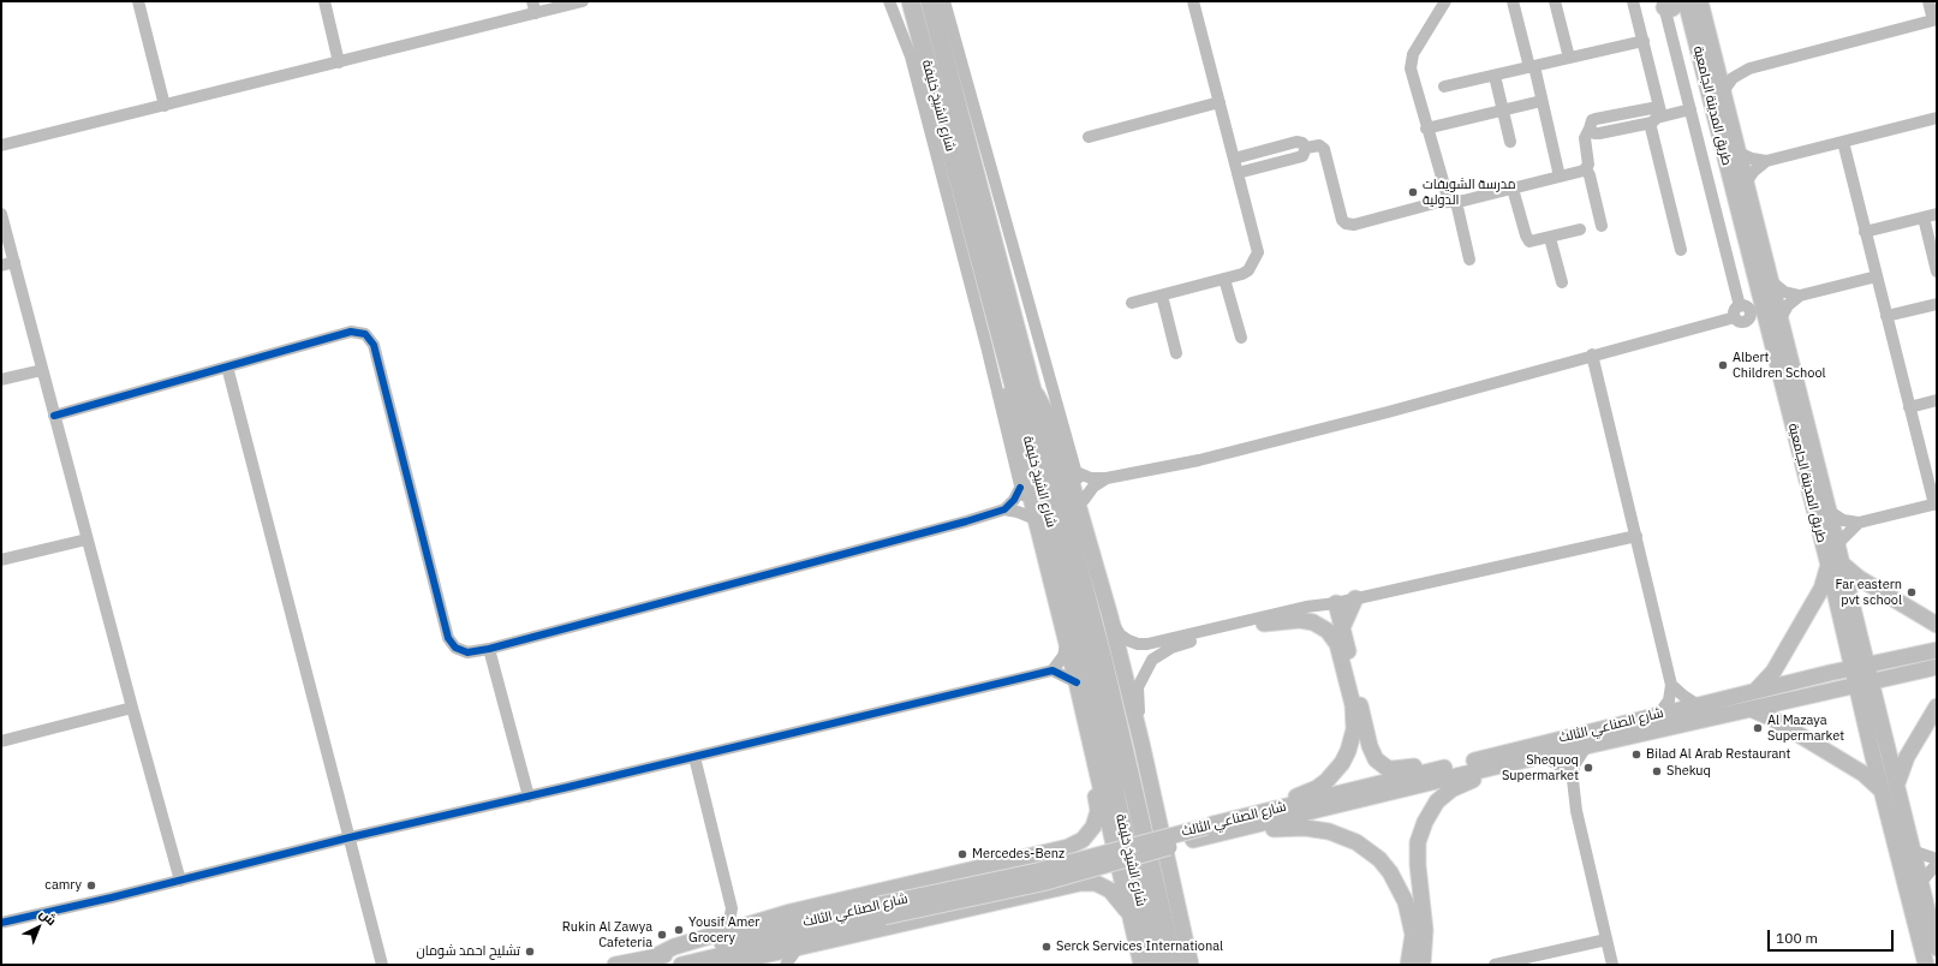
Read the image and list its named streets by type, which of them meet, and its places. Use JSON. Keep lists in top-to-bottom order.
{
  "streets": {
    "highway": ["شارع الشيخ خليفة"],
    "main road": ["طريق المدينة الجامعية", "شارع الصناعي الثالث"]
  },
  "crossings": [
    ["طريق المدينة الجامعية", "شارع الصناعي الثالث"]
  ],
  "places": [
    "مدرسة الشويفات الدولية",
    "Albert Children School",
    "Far eastern pvt school",
    "Al Mazaya Supermarket",
    "Bilad Al Arab Restaurant",
    "Shequoq Supermarket",
    "Shekuq",
    "Mercedes-Benz",
    "camry",
    "Yousif Amer Grocery",
    "Rukin Al Zawya Cafeteria",
    "Serck Services International",
    "تشليح احمد شومان"
  ],
  "scale_bar": "100 m",
  "north": "top right"
}
